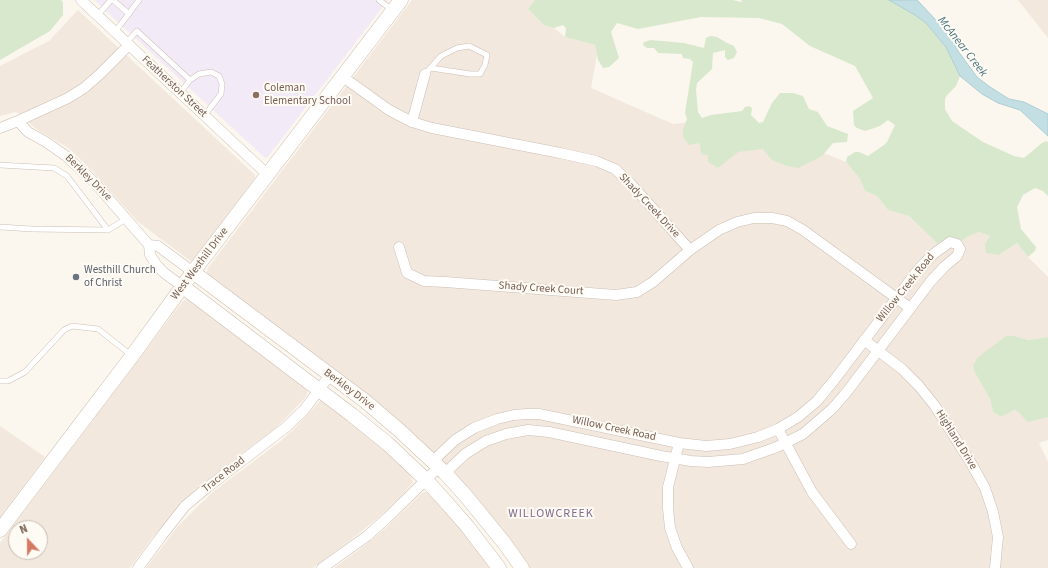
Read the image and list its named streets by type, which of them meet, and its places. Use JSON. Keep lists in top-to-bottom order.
{
  "streets": {
    "street": [
      "Featherston Street",
      "Berkley Drive",
      "Shady Creek Drive",
      "West Westhill Drive",
      "Willow Creek Road",
      "Shady Creek Court",
      "Highland Drive",
      "Trace Road"
    ]
  },
  "crossings": [
    ["Featherston Street", "West Westhill Drive"],
    ["Berkley Drive", "West Westhill Drive"],
    ["Berkley Drive", "Willow Creek Road"],
    ["Berkley Drive", "Trace Road"],
    ["Shady Creek Drive", "West Westhill Drive"],
    ["Shady Creek Drive", "Shady Creek Court"],
    ["Willow Creek Road", "Highland Drive"]
  ],
  "districts": ["WILLOWCREEK"],
  "water": ["McAnear Creek"],
  "places": ["Coleman Elementary School", "Westhill Church of Christ"],
  "north": "top"
}
